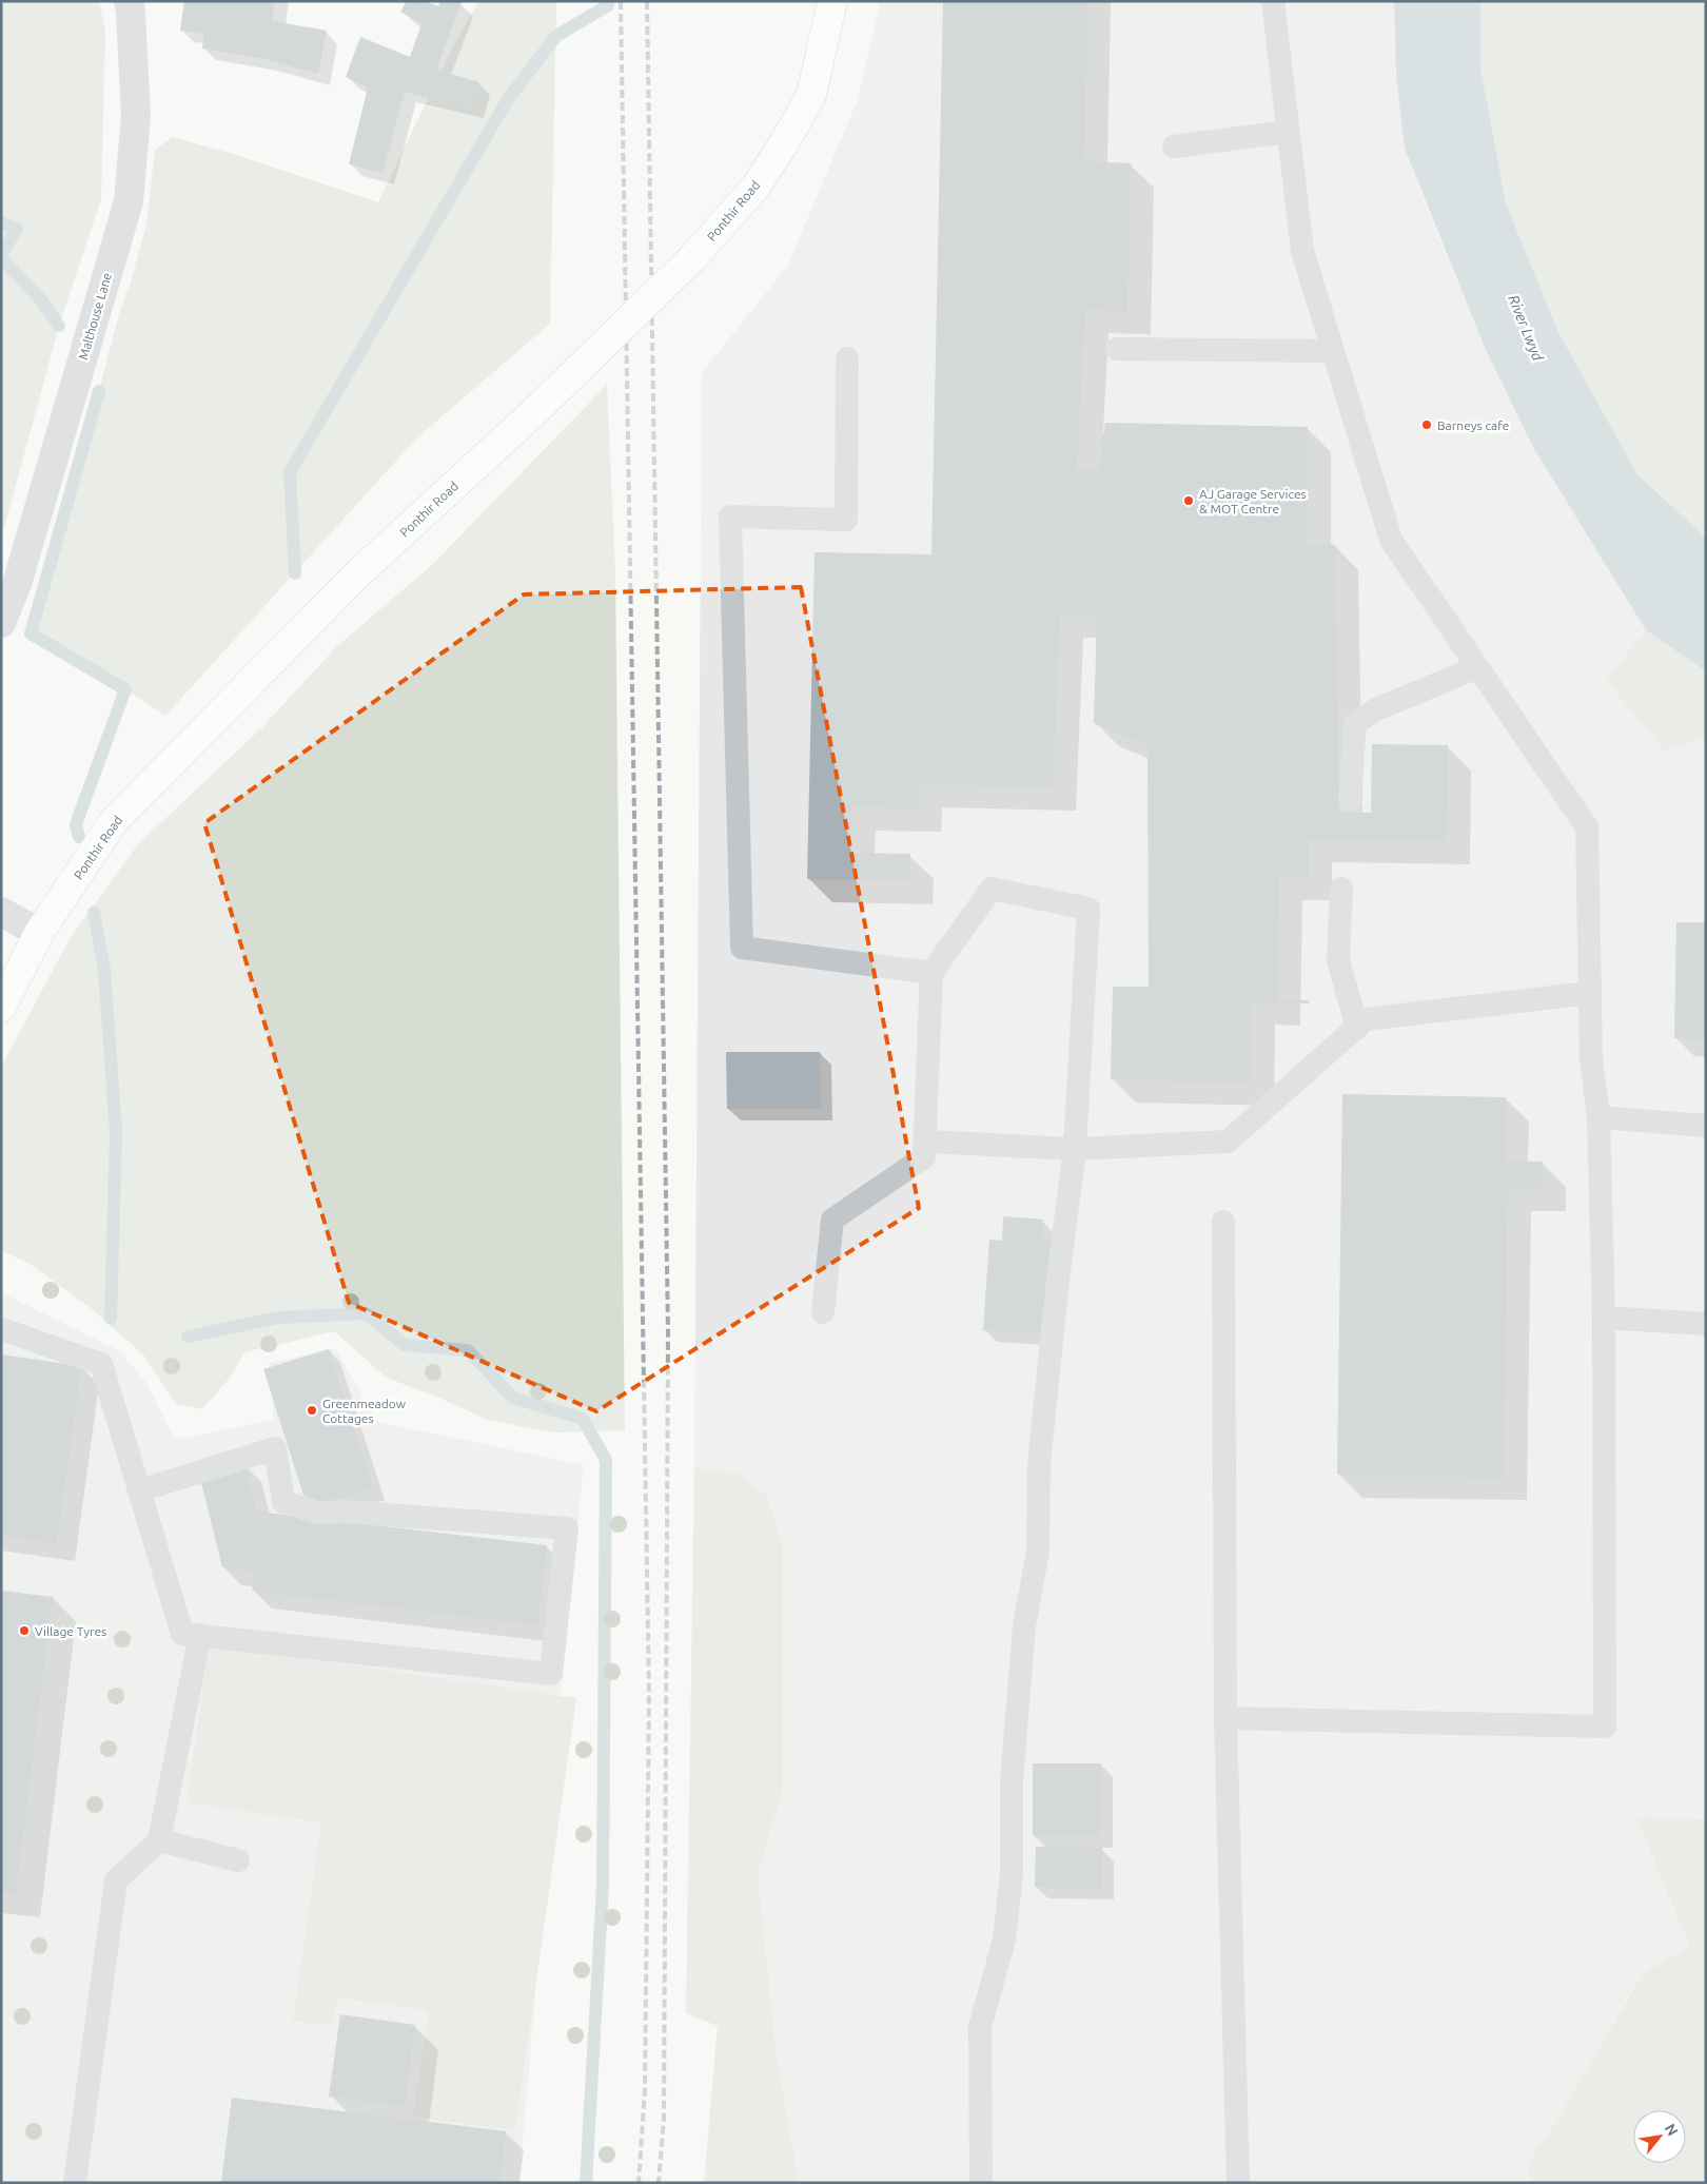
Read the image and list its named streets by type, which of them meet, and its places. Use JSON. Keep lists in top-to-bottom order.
{
  "streets": {
    "main road": ["Ponthir Road"],
    "street": ["Malthouse Lane"]
  },
  "water": ["River Lwyd"],
  "places": [
    "Barneys cafe",
    "AJ Garage Services & MOT Centre",
    "Greenmeadow Cottages",
    "Village Tyres"
  ],
  "north": "top right"
}
